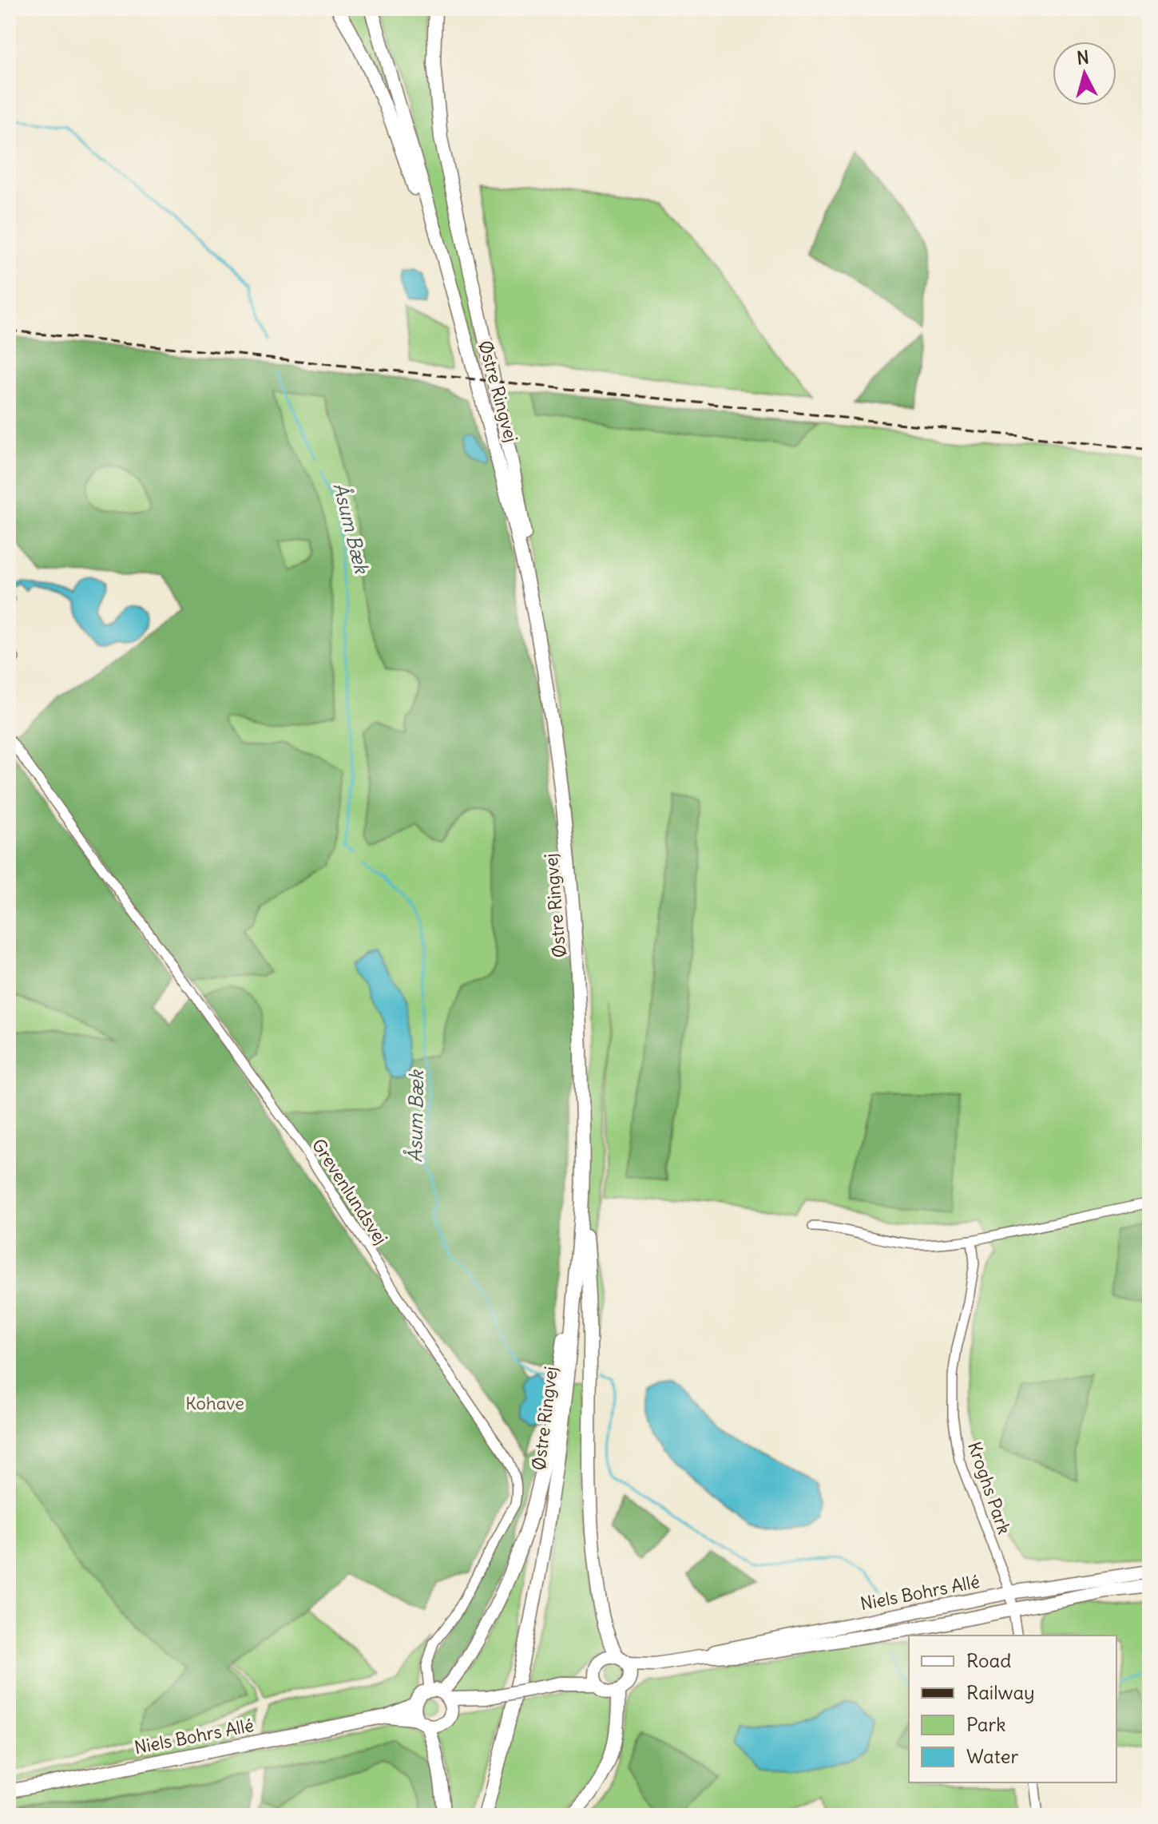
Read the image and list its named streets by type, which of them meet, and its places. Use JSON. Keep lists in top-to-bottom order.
{
  "streets": {
    "main road": ["Østre Ringvej", "Niels Bohrs Allé"],
    "street": ["Grevenlundsvej", "Kroghs Park"]
  },
  "crossings": [
    ["Grevenlundsvej", "Niels Bohrs Allé"],
    ["Kroghs Park", "Niels Bohrs Allé"]
  ],
  "water": ["Åsum Bæk"],
  "parks": ["Kohave"],
  "legend": [
    "Road",
    "Railway",
    "Park",
    "Water"
  ],
  "north": "top"
}
